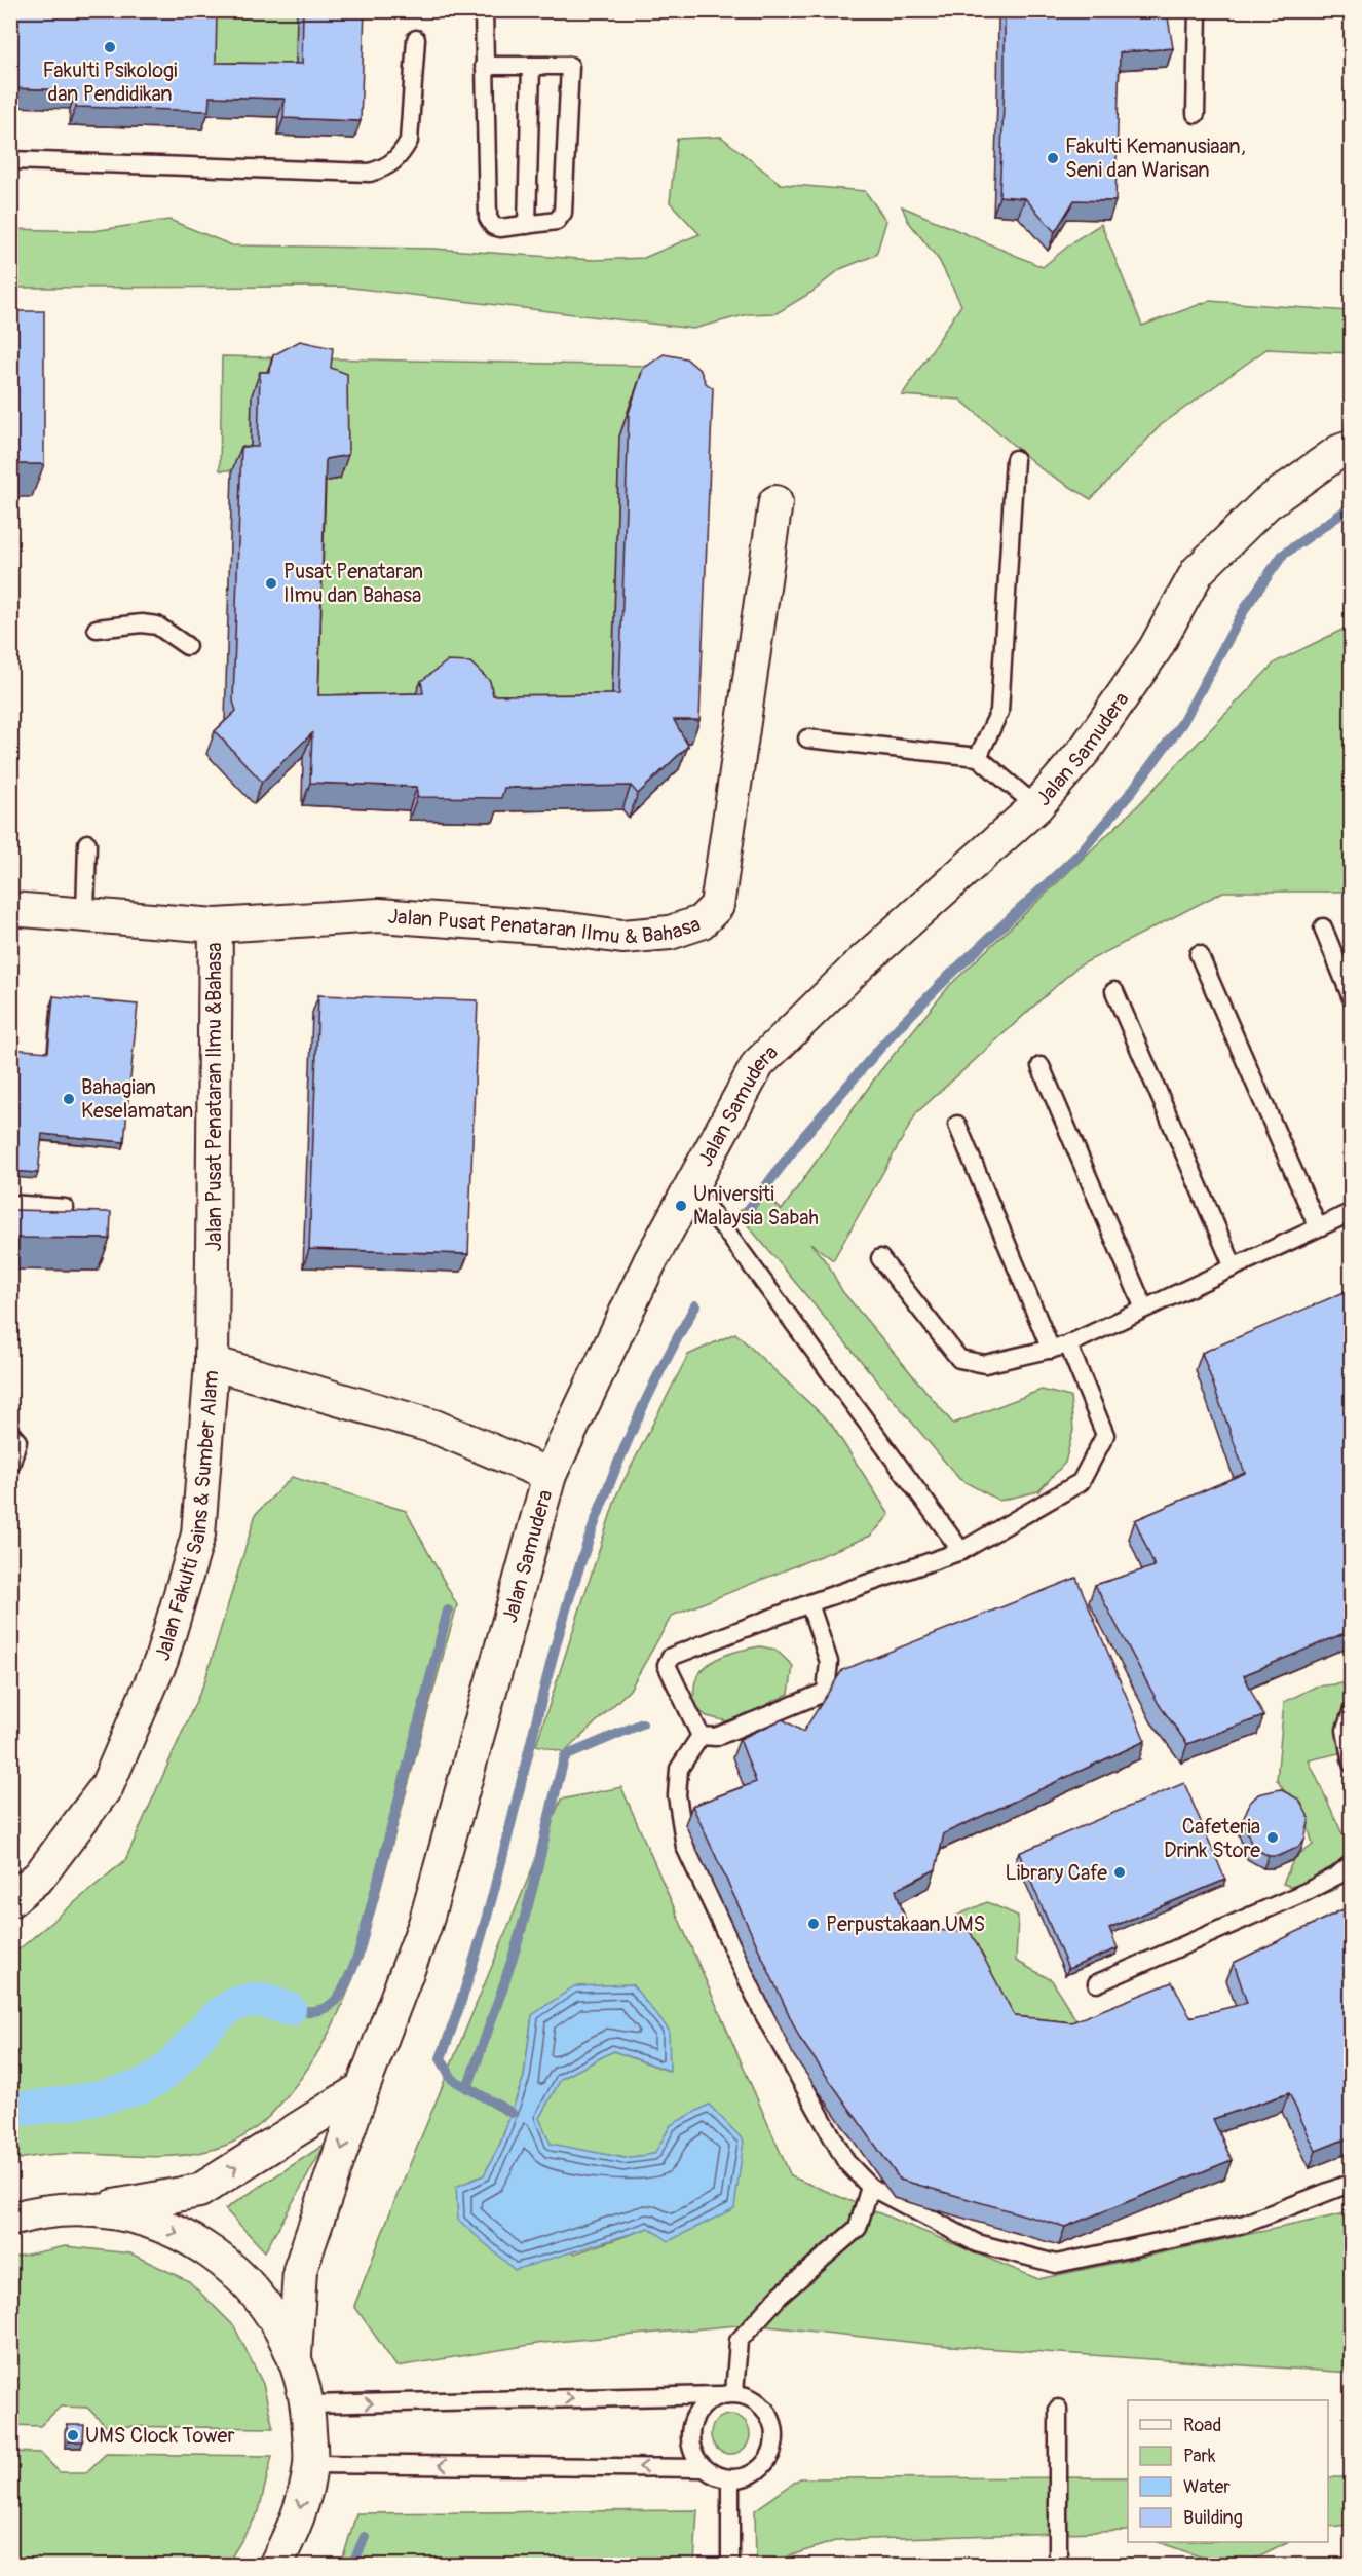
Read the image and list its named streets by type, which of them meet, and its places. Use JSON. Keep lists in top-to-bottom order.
{
  "streets": {
    "street": [
      "Jalan Samudera",
      "Jalan Pusat Penataran Ilmu & Bahasa",
      "Jalan Pusat Penataran Ilmu &Bahasa",
      "Jalan Fakulti Sains & Sumber Alam"
    ]
  },
  "crossings": [
    ["Jalan Samudera", "Jalan Fakulti Sains & Sumber Alam"],
    ["Jalan Pusat Penataran Ilmu & Bahasa", "Jalan Pusat Penataran Ilmu &Bahasa"],
    ["Jalan Pusat Penataran Ilmu &Bahasa", "Jalan Fakulti Sains & Sumber Alam"]
  ],
  "places": [
    "Fakulti Psikologi dan Pendidikan",
    "Fakulti Kemanusiaan, Seni dan Warisan",
    "Pusat Penataran Ilmu dan Bahasa",
    "Bahagian Keselamatan",
    "Universiti Malaysia Sabah",
    "Cafeteria Drink Store",
    "Library Cafe",
    "Perpustakaan UMS",
    "UMS Clock Tower"
  ],
  "legend": [
    "Road",
    "Park",
    "Water",
    "Building"
  ]
}
